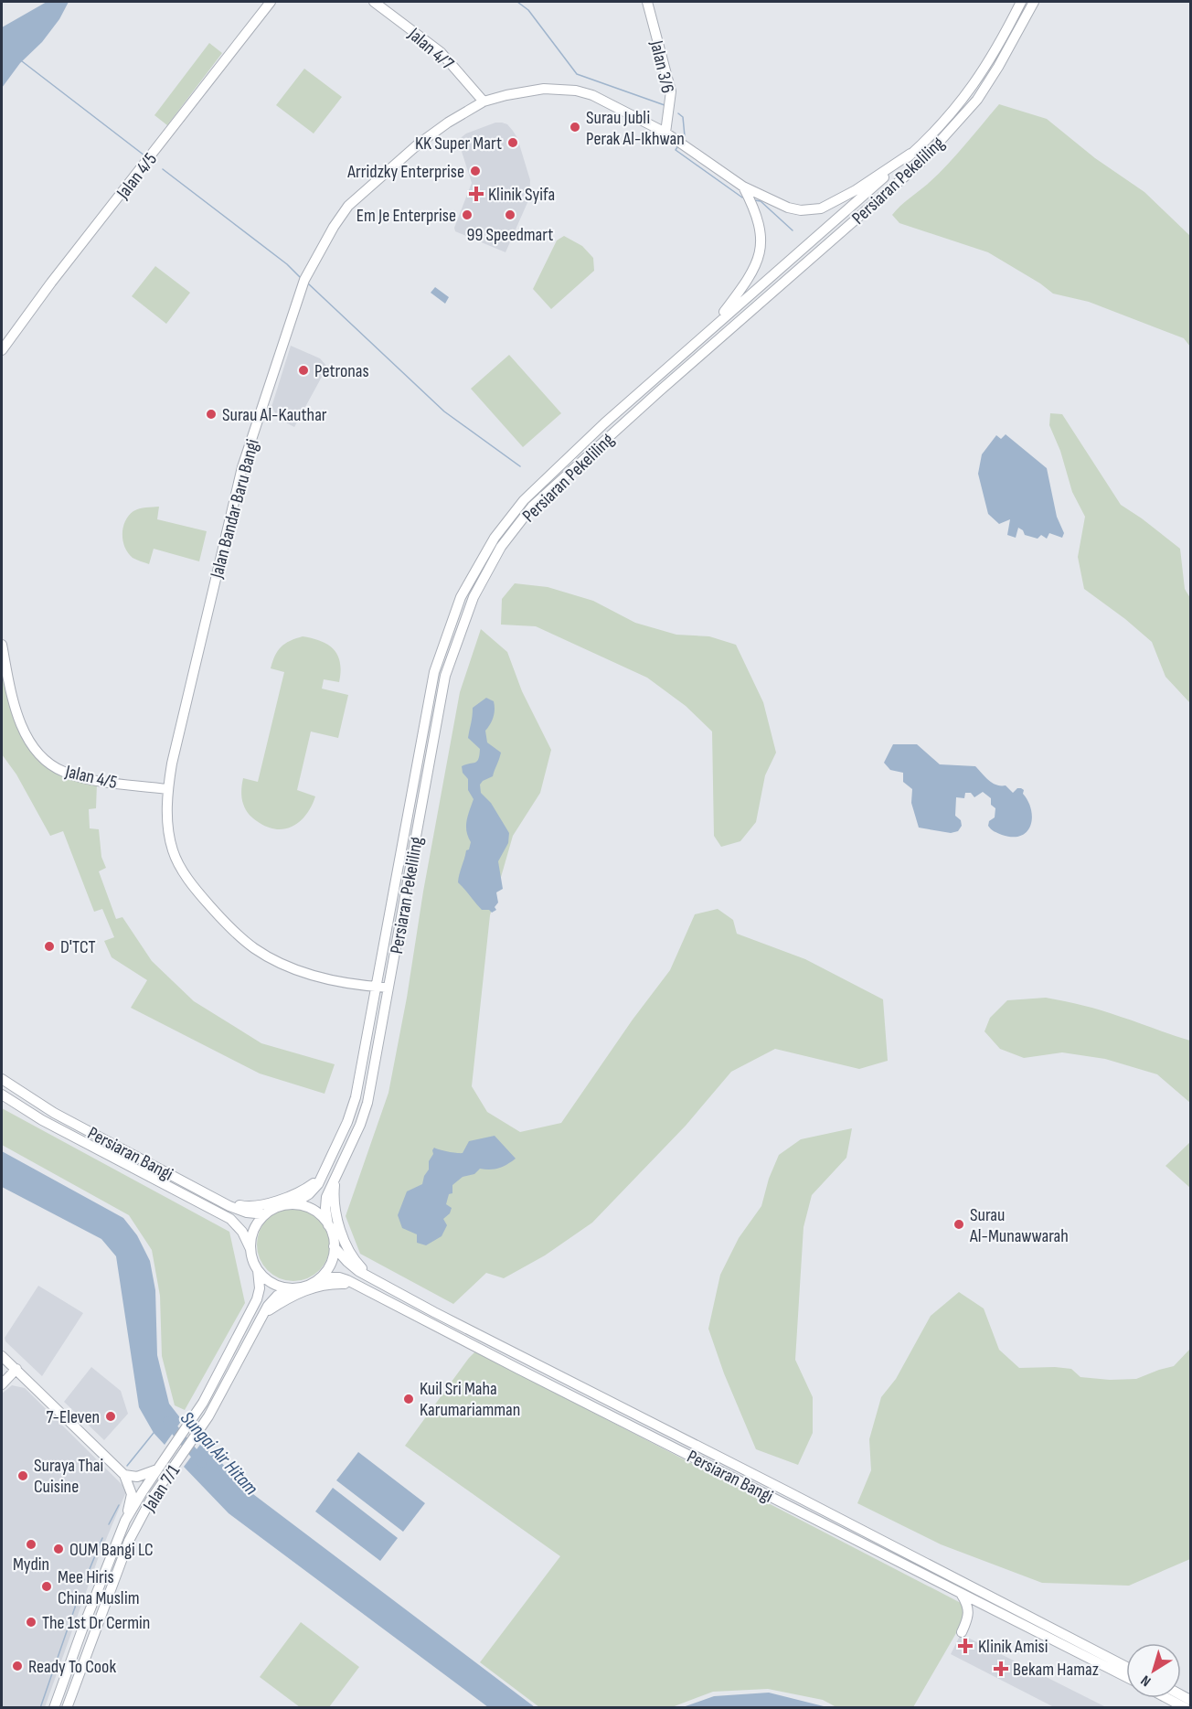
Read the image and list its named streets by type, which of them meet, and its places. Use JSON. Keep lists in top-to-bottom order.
{
  "streets": {
    "main road": [
      "Jalan 4/7",
      "Jalan 3/6",
      "Jalan 4/5",
      "Persiaran Pekeliling",
      "Jalan Bandar Baru Bangi",
      "Persiaran Bangi",
      "Jalan 7/1"
    ]
  },
  "crossings": [
    ["Jalan 4/7", "Jalan Bandar Baru Bangi"],
    ["Jalan 3/6", "Jalan Bandar Baru Bangi"],
    ["Jalan 4/5", "Jalan Bandar Baru Bangi"],
    ["Persiaran Pekeliling", "Jalan Bandar Baru Bangi"],
    ["Persiaran Pekeliling", "Persiaran Bangi"],
    ["Persiaran Pekeliling", "Jalan 7/1"],
    ["Persiaran Bangi", "Jalan 7/1"]
  ],
  "water": ["Sungai Air Hitam"],
  "places": {
    "other": [
      "Surau Jubli Perak Al-Ikhwan",
      "KK Super Mart",
      "Arridzky Enterprise",
      "Em Je Enterprise",
      "99 Speedmart",
      "Petronas",
      "Surau Al-Kauthar",
      "D'TCT",
      "Surau Al-Munawwarah",
      "Kuil Sri Maha Karumariamman",
      "7-Eleven",
      "Suraya Thai Cuisine",
      "Mydin",
      "OUM Bangi LC",
      "Mee Hiris China Muslim",
      "The 1st Dr Cermin",
      "Ready To Cook"
    ],
    "health": ["Klinik Syifa", "Klinik Amisi", "Bekam Hamaz"]
  },
  "north": "bottom left"
}
